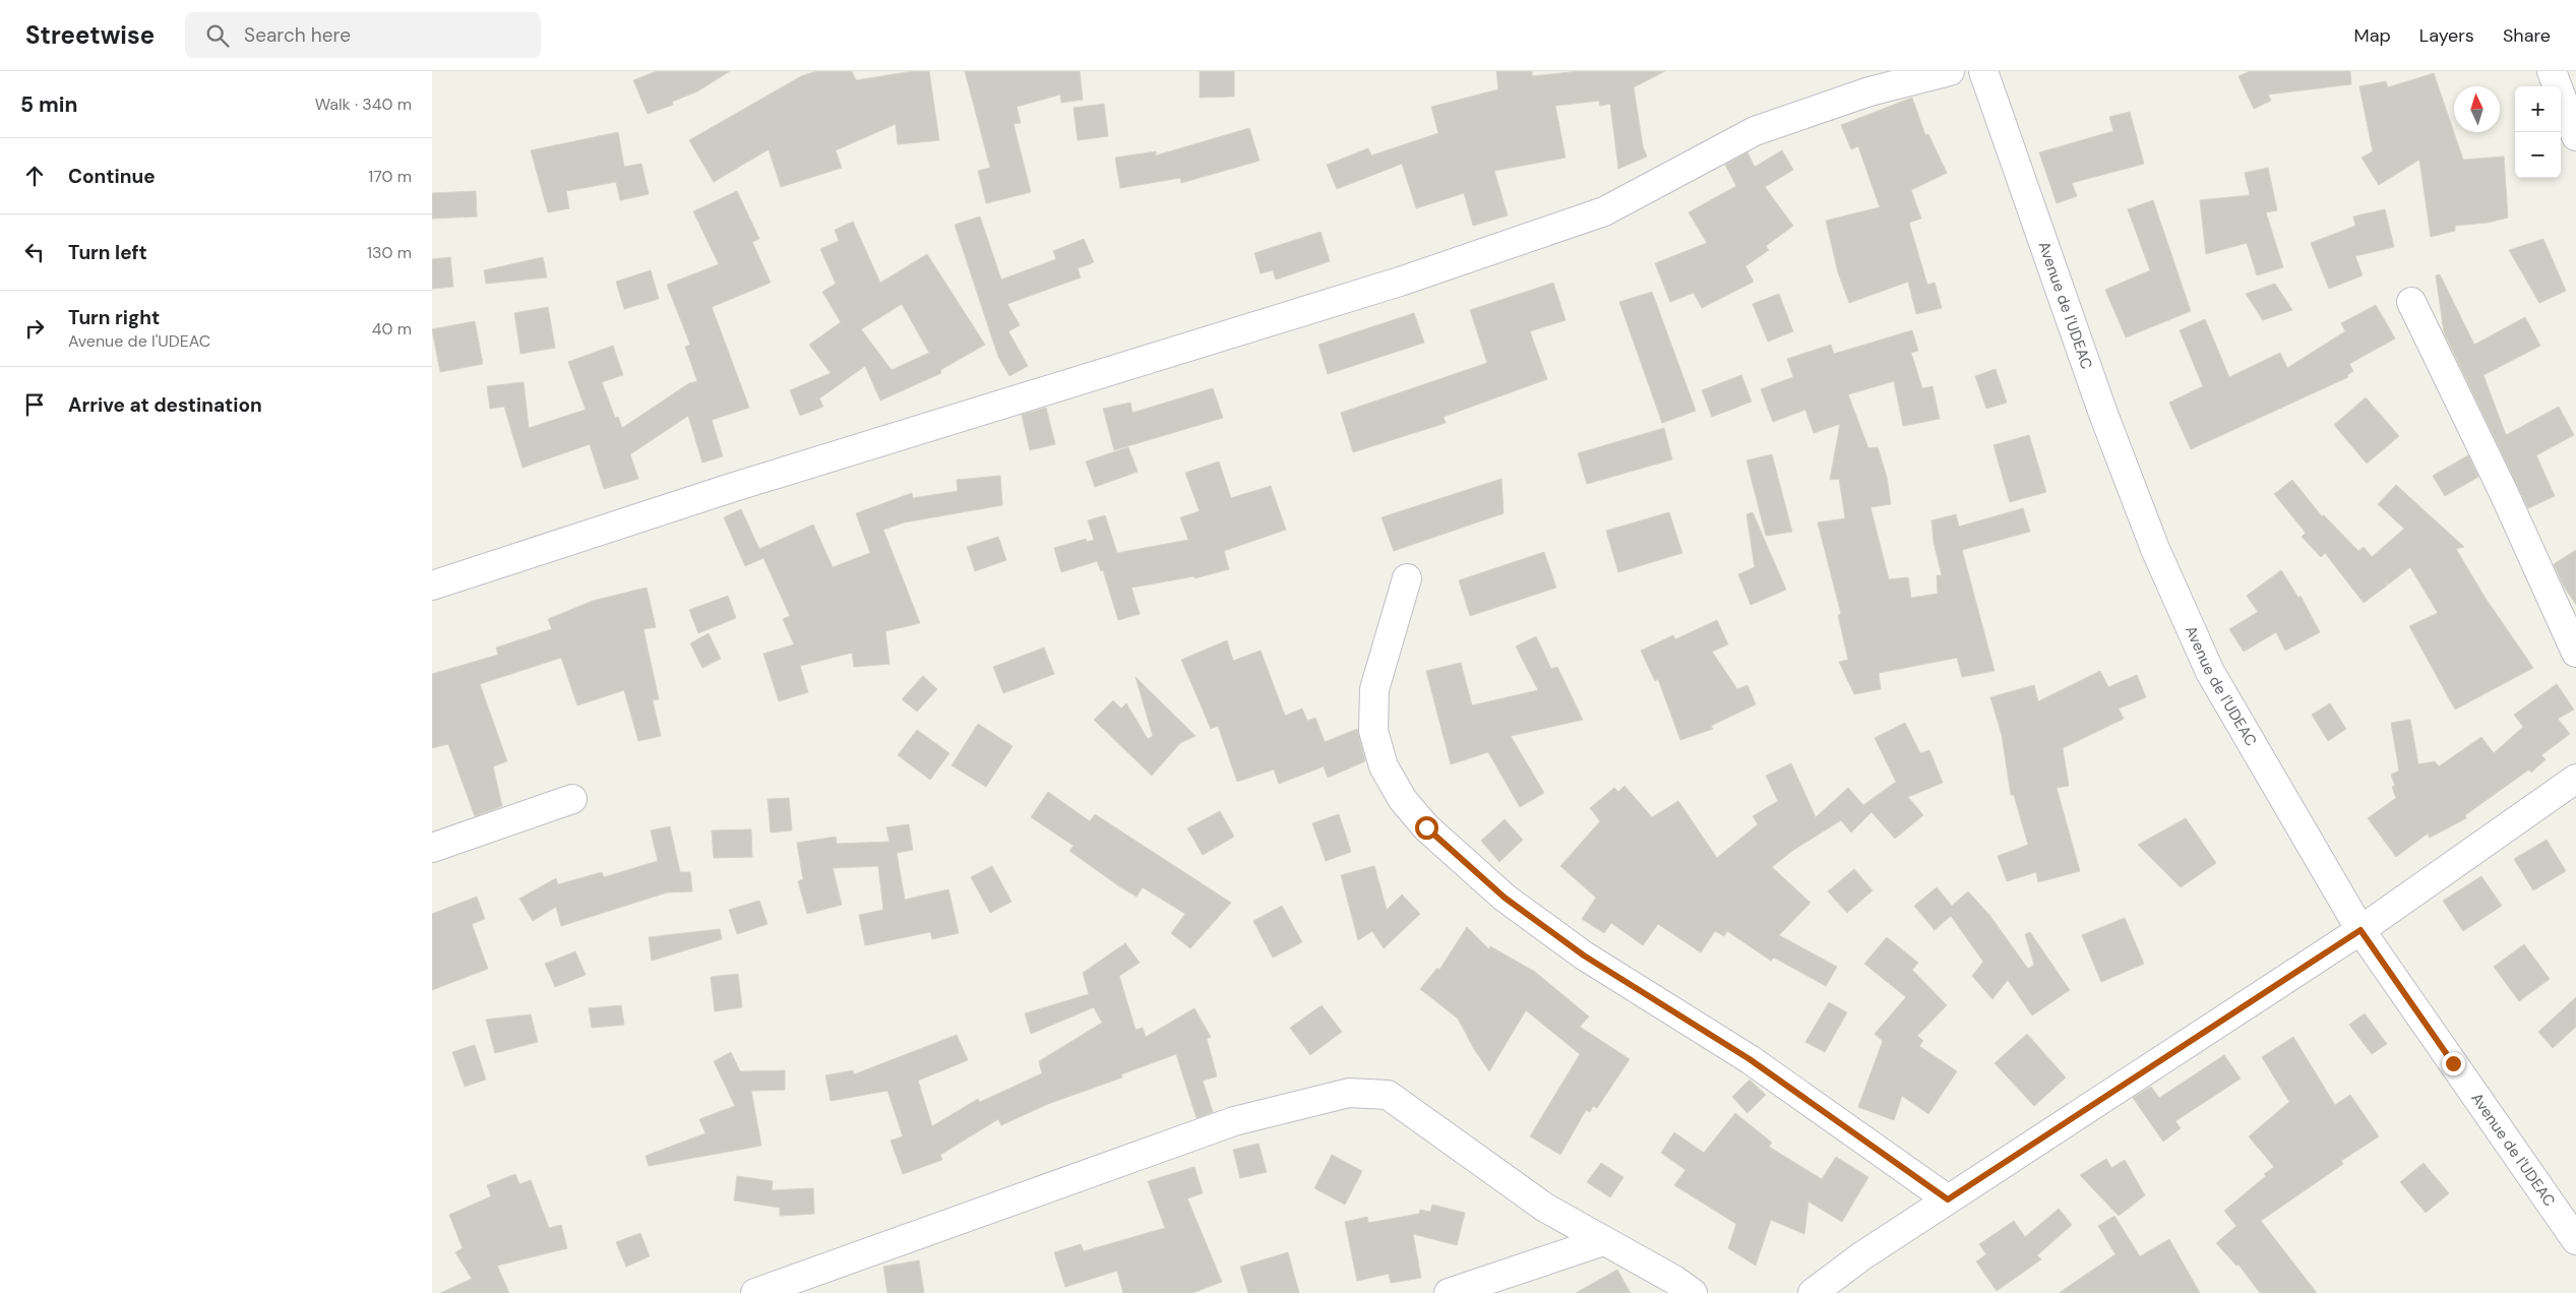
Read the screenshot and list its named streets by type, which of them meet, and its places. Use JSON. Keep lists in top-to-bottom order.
{
  "streets": {
    "street": ["Avenue de I'UDEAC"]
  },
  "north": "top",
  "page": {
    "header": "Streetwise",
    "search": "Search here",
    "nav": ["Map", "Layers", "Share"],
    "heading": ["5 min", "Walk · 340 m"],
    "map_buttons": ["+", "−"],
    "list": [
      ["Continue", "170 m"],
      ["Turn left", "130 m"],
      ["Turn right", "Avenue de I'UDEAC", "40 m"],
      "Arrive at destination"
    ]
  }
}
